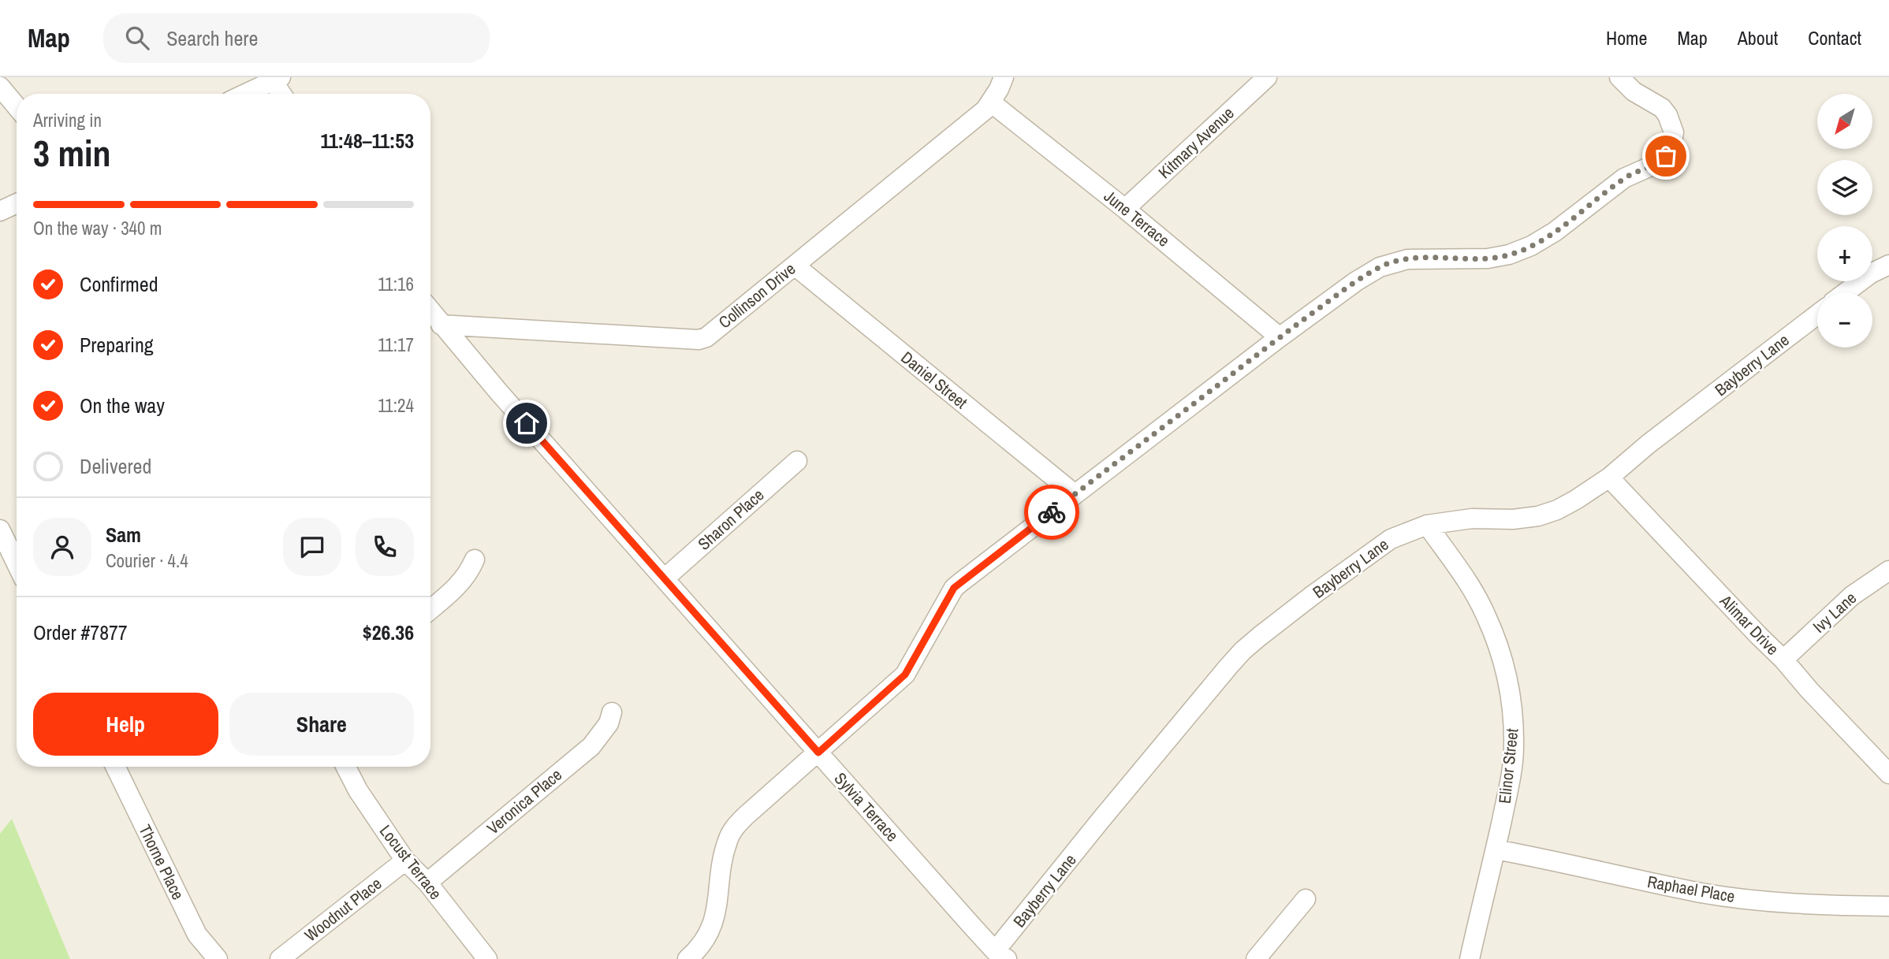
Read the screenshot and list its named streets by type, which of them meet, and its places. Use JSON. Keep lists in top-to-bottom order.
{
  "streets": {
    "street": [
      "Kitmary Avenue",
      "June Terrace",
      "Collinson Drive",
      "Bayberry Lane",
      "Daniel Street",
      "Sharon Place",
      "Ivy Lane",
      "Alimar Drive",
      "Elinor Street",
      "Veronica Place",
      "Sylvia Terrace",
      "Thorne Place",
      "Locust Terrace",
      "Raphael Place",
      "Woodnut Place"
    ]
  },
  "crossings": [
    ["Kitmary Avenue", "June Terrace"],
    ["June Terrace", "Collinson Drive"],
    ["Collinson Drive", "Daniel Street"],
    ["Collinson Drive", "Sylvia Terrace"],
    ["Bayberry Lane", "Alimar Drive"],
    ["Bayberry Lane", "Elinor Street"],
    ["Bayberry Lane", "Sylvia Terrace"],
    ["Sharon Place", "Sylvia Terrace"],
    ["Ivy Lane", "Alimar Drive"],
    ["Elinor Street", "Raphael Place"],
    ["Veronica Place", "Locust Terrace"],
    ["Locust Terrace", "Woodnut Place"]
  ],
  "north": "bottom left",
  "page": {
    "header": "Map",
    "search": "Search here",
    "nav": [
      "Home",
      "Map",
      "About",
      "Contact"
    ],
    "map_buttons": ["+", "−"],
    "heading": ["3 min", "Arriving in", "11:48–11:53"],
    "panel": [
      "Sam",
      "Courier · 4.4",
      "Order #7877",
      "$26.36"
    ],
    "bar": "On the way · 340 m",
    "list": [
      ["Confirmed", "11:16"],
      ["Preparing", "11:17"],
      ["On the way", "11:24"],
      "Delivered"
    ],
    "buttons": ["Help", "Share"]
  }
}
